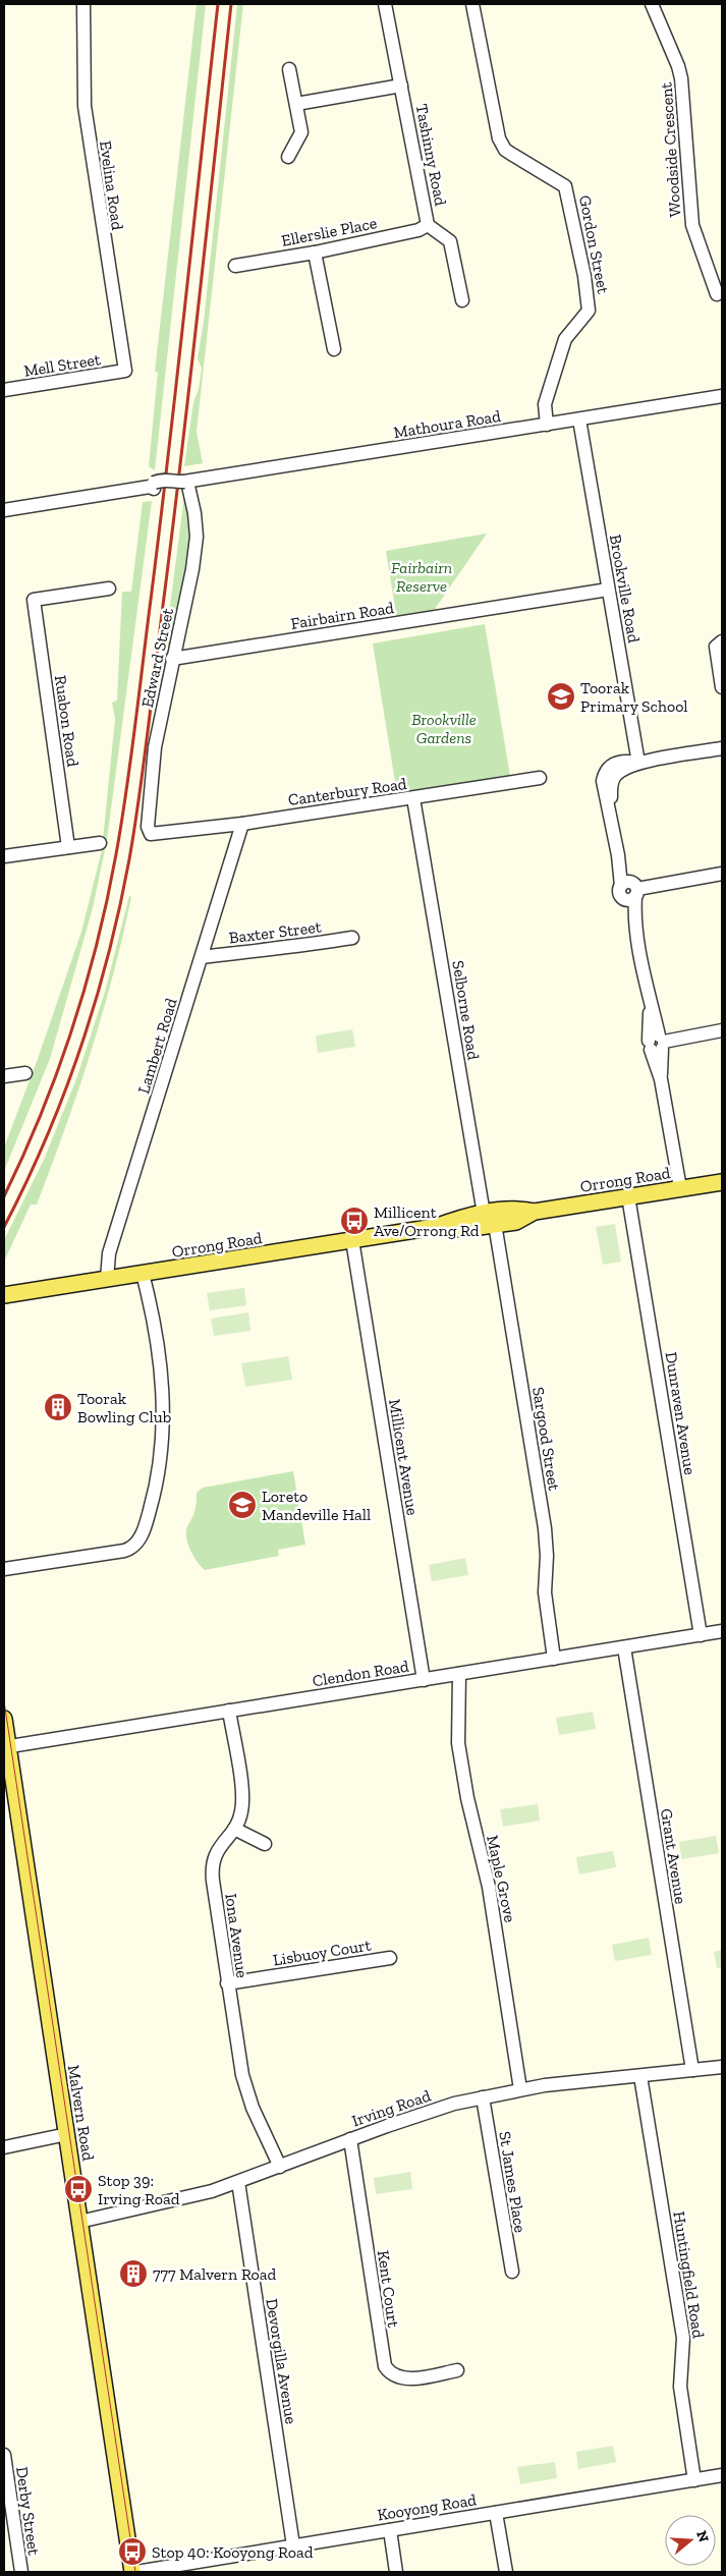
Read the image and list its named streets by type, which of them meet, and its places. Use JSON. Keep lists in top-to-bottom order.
{
  "streets": {
    "main road": ["Orrong Road", "Malvern Road"],
    "street": [
      "Woodside Crescent",
      "Tashinny Road",
      "Evelina Road",
      "Ellerslie Place",
      "Gordon Street",
      "Mell Street",
      "Mathoura Road",
      "Brookville Road",
      "Fairbairn Road",
      "Edward Street",
      "Ruabon Road",
      "Canterbury Road",
      "Baxter Street",
      "Selborne Road",
      "Lambert Road",
      "Dunraven Avenue",
      "Sargood Street",
      "Millicent Avenue",
      "Clendon Road",
      "Grant Avenue",
      "Maple Grove",
      "Iona Avenue",
      "Lisbuoy Court",
      "Irving Road",
      "St James Place",
      "Huntingfield Road",
      "Kent Court",
      "Devorgilla Avenue",
      "Kooyong Road",
      "Derby Street"
    ]
  },
  "crossings": [
    ["Tashinny Road", "Ellerslie Place"],
    ["Evelina Road", "Mell Street"],
    ["Gordon Street", "Mathoura Road"],
    ["Mathoura Road", "Brookville Road"],
    ["Mathoura Road", "Edward Street"],
    ["Brookville Road", "Fairbairn Road"],
    ["Fairbairn Road", "Edward Street"],
    ["Edward Street", "Canterbury Road"],
    ["Canterbury Road", "Selborne Road"],
    ["Canterbury Road", "Lambert Road"],
    ["Baxter Street", "Lambert Road"],
    ["Selborne Road", "Orrong Road"],
    ["Selborne Road", "Sargood Street"],
    ["Lambert Road", "Orrong Road"],
    ["Orrong Road", "Dunraven Avenue"],
    ["Orrong Road", "Sargood Street"],
    ["Orrong Road", "Millicent Avenue"],
    ["Dunraven Avenue", "Clendon Road"],
    ["Sargood Street", "Clendon Road"],
    ["Millicent Avenue", "Clendon Road"],
    ["Clendon Road", "Grant Avenue"],
    ["Clendon Road", "Maple Grove"],
    ["Clendon Road", "Iona Avenue"],
    ["Clendon Road", "Malvern Road"],
    ["Grant Avenue", "Irving Road"],
    ["Maple Grove", "Irving Road"],
    ["Iona Avenue", "Lisbuoy Court"],
    ["Iona Avenue", "Irving Road"],
    ["Irving Road", "Malvern Road"],
    ["Irving Road", "St James Place"],
    ["Irving Road", "Huntingfield Road"],
    ["Irving Road", "Kent Court"],
    ["Irving Road", "Devorgilla Avenue"],
    ["Malvern Road", "Kooyong Road"],
    ["Huntingfield Road", "Kooyong Road"],
    ["Devorgilla Avenue", "Kooyong Road"]
  ],
  "parks": ["Fairbairn Reserve", "Brookville Gardens"],
  "places": {
    "school or university": ["Toorak Primary School", "Loreto Mandeville Hall"],
    "bus stop": ["Millicent Ave/Orrong Rd", "Stop 39: Irving Road", "Stop 40: Kooyong Road"],
    "building": ["Toorak Bowling Club", "777 Malvern Road"]
  },
  "north": "right"
}
